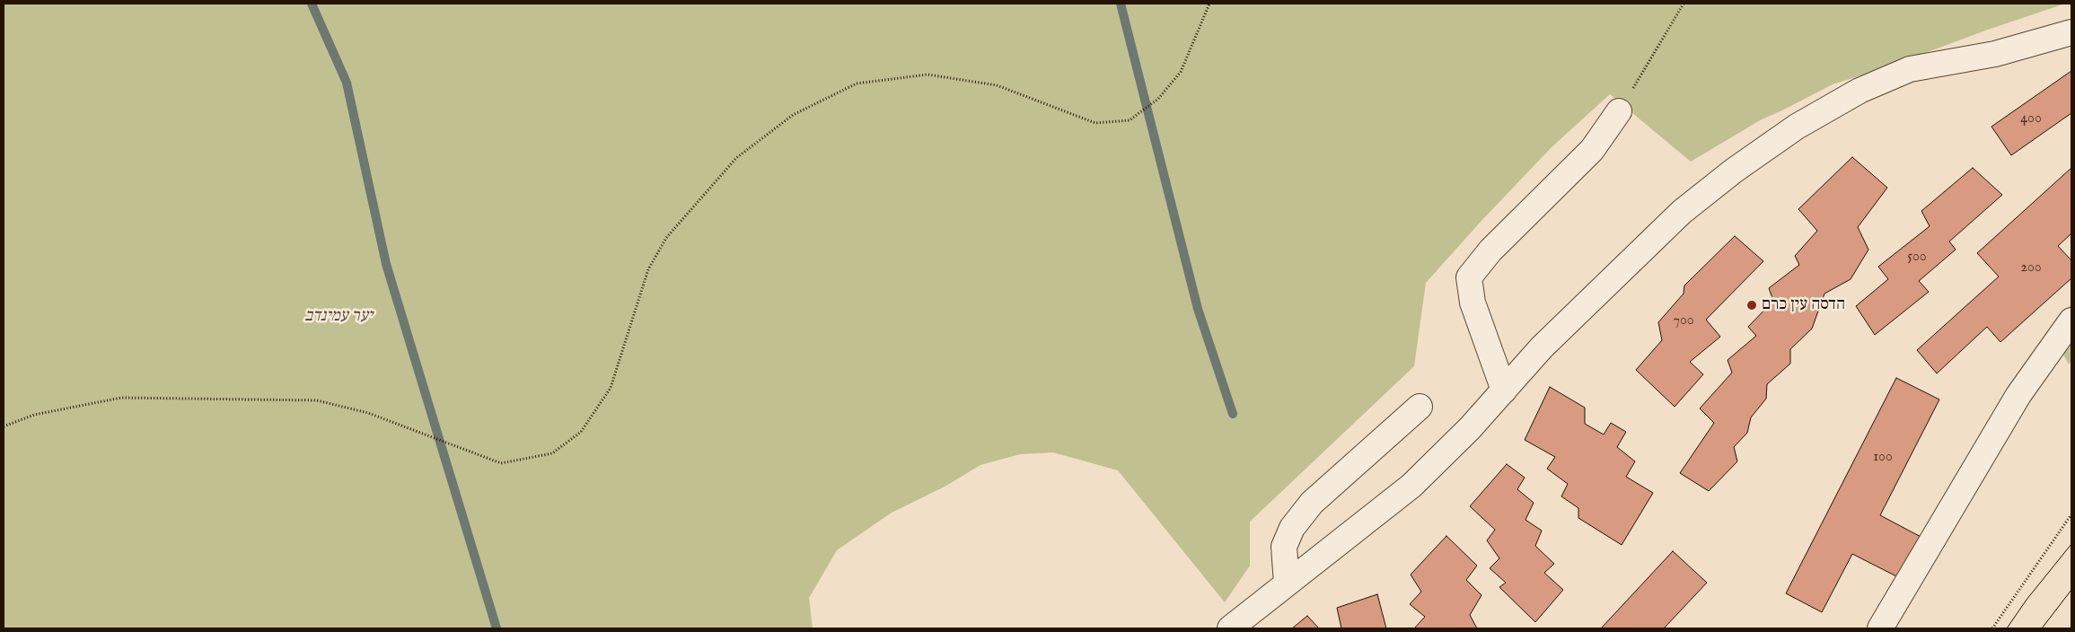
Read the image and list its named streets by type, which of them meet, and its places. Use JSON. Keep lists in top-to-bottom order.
{
  "parks": ["יער עמינדב"],
  "places": ["הדסה עין כרם"],
  "house_numbers": [
    "400",
    "500",
    "200",
    "700",
    "100"
  ]
}
